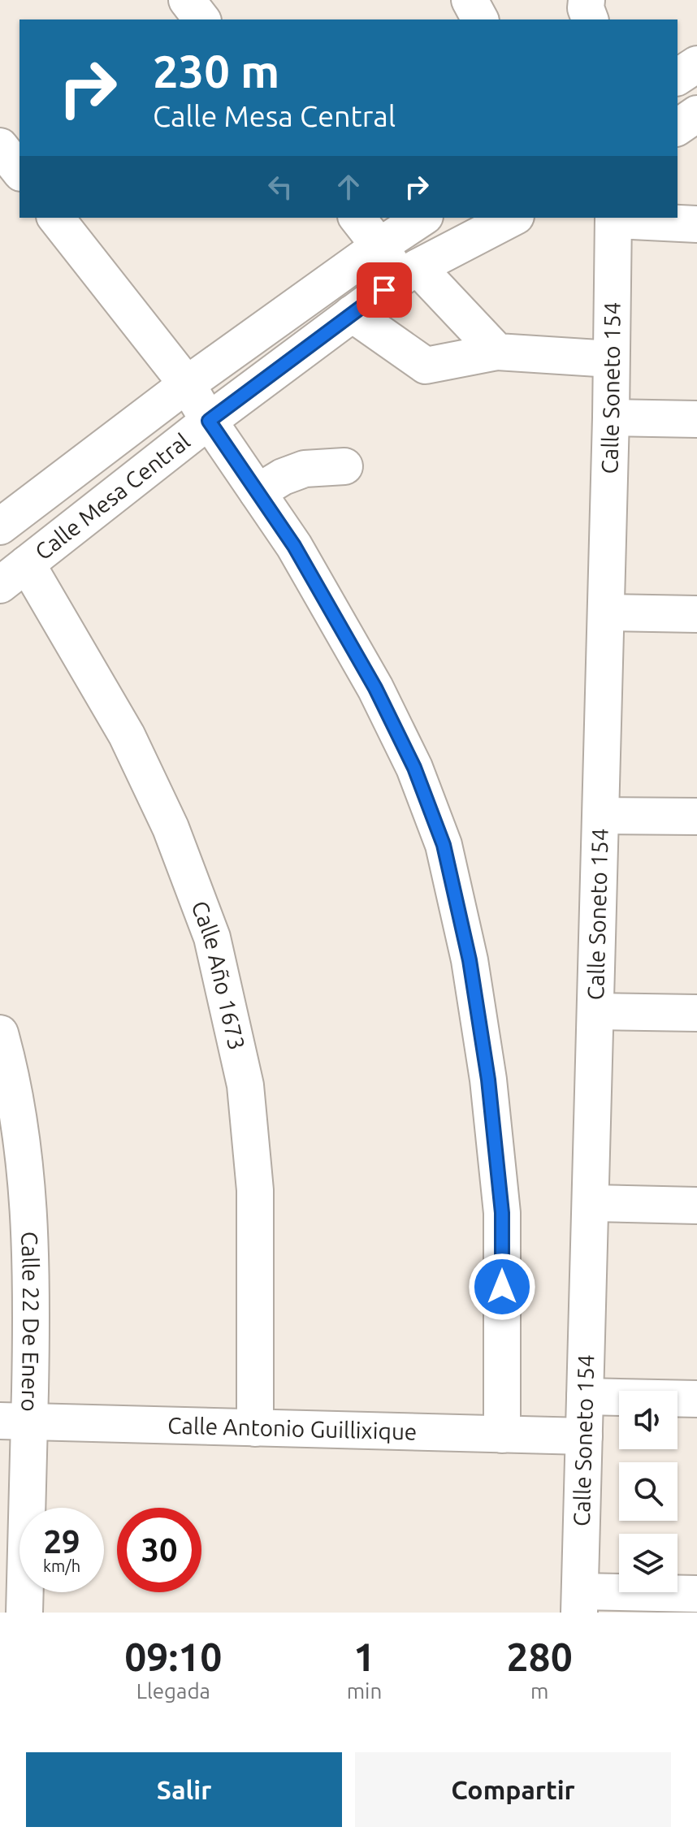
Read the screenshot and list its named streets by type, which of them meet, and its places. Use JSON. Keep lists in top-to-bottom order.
{
  "streets": {
    "street": [
      "Calle Soneto 154",
      "Calle Mesa Central",
      "Calle Año 1673",
      "Calle 22 De Enero",
      "Calle Antonio Guillixique"
    ]
  },
  "crossings": [
    ["Calle Soneto 154", "Calle Antonio Guillixique"],
    ["Calle Mesa Central", "Calle Año 1673"],
    ["Calle Año 1673", "Calle Antonio Guillixique"],
    ["Calle 22 De Enero", "Calle Antonio Guillixique"]
  ],
  "page": {
    "turn": ["230 m", "Calle Mesa Central"],
    "speed": "29 km/h",
    "limit": "30",
    "eta": [
      "09:10",
      "Llegada",
      "1",
      "min",
      "280",
      "m"
    ],
    "buttons": ["Salir", "Compartir"]
  }
}
